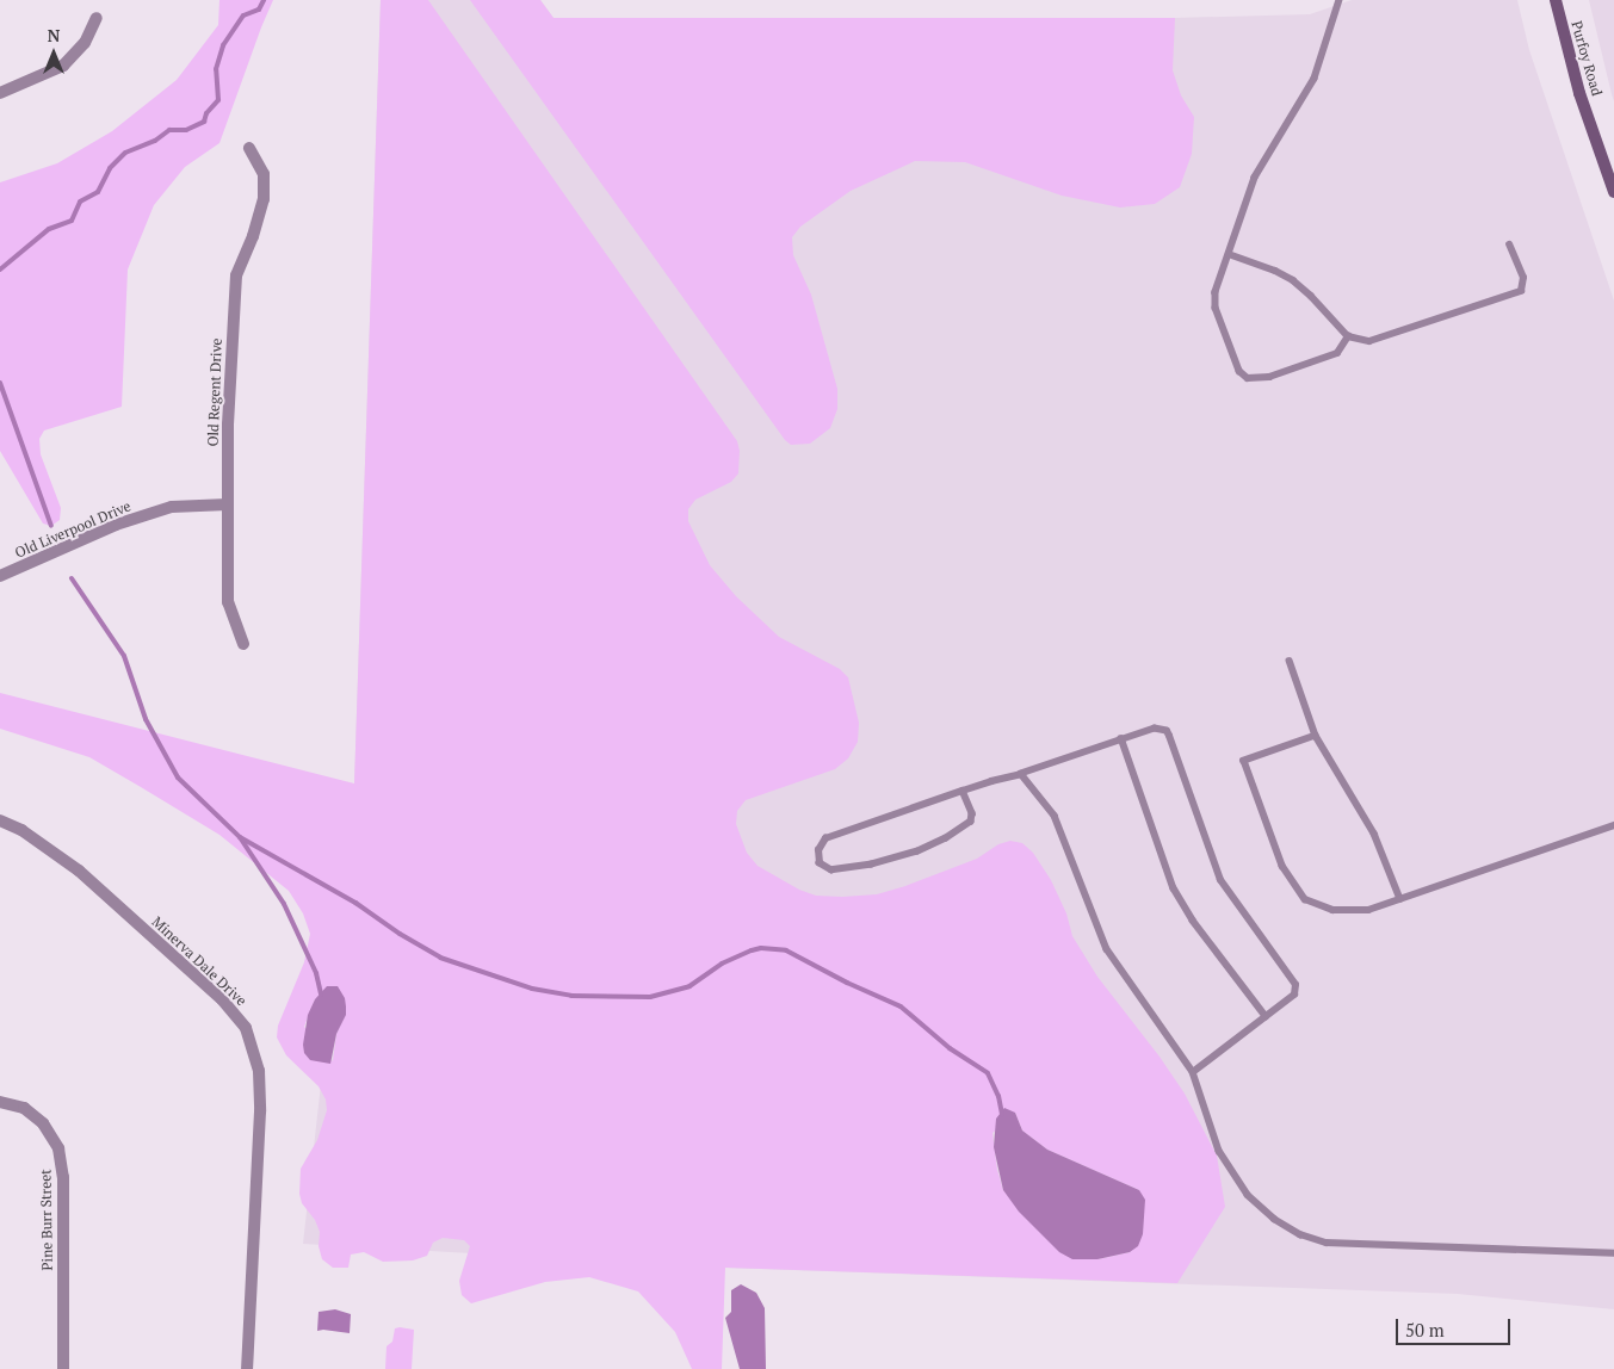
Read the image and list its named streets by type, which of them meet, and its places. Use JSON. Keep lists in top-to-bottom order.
{
  "streets": {
    "street": [
      "Purfoy Road",
      "Old Regent Drive",
      "Old Liverpool Drive",
      "Minerva Dale Drive",
      "Pine Burr Street"
    ]
  },
  "crossings": [
    ["Old Regent Drive", "Old Liverpool Drive"]
  ],
  "scale_bar": "50 m",
  "north": "top"
}
